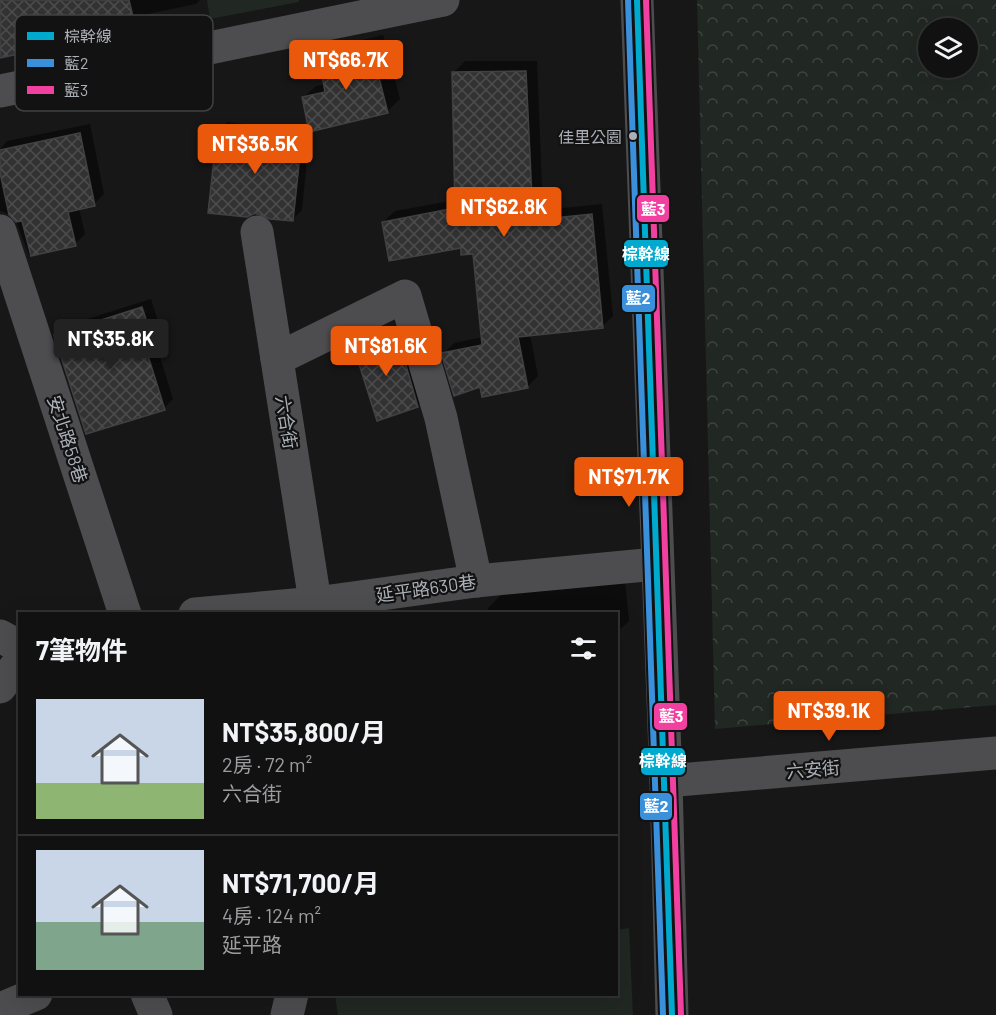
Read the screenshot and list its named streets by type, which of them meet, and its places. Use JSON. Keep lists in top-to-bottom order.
{
  "streets": {
    "street": [
      "六合街",
      "安北路58巷",
      "延平路630巷",
      "六安街"
    ]
  },
  "crossings": [
    ["六合街", "延平路630巷"]
  ],
  "places": ["佳里公園"],
  "lines": ["transit line 棕幹線", "transit line 藍2", "transit line 藍3"],
  "legend": ["棕幹線", "藍2", "藍3"],
  "page": {
    "price": [
      "NT$66.7K",
      "NT$36.5K",
      "NT$62.8K",
      "NT$35.8K",
      "NT$81.6K",
      "NT$71.7K",
      "NT$39.1K"
    ],
    "heading": "7筆物件",
    "list": [
      {
        "name": "NT$35,800/月",
        "note": "2房 · 72 m² · 六合街"
      },
      {
        "name": "NT$71,700/月",
        "note": "4房 · 124 m² · 延平路"
      }
    ]
  }
}
